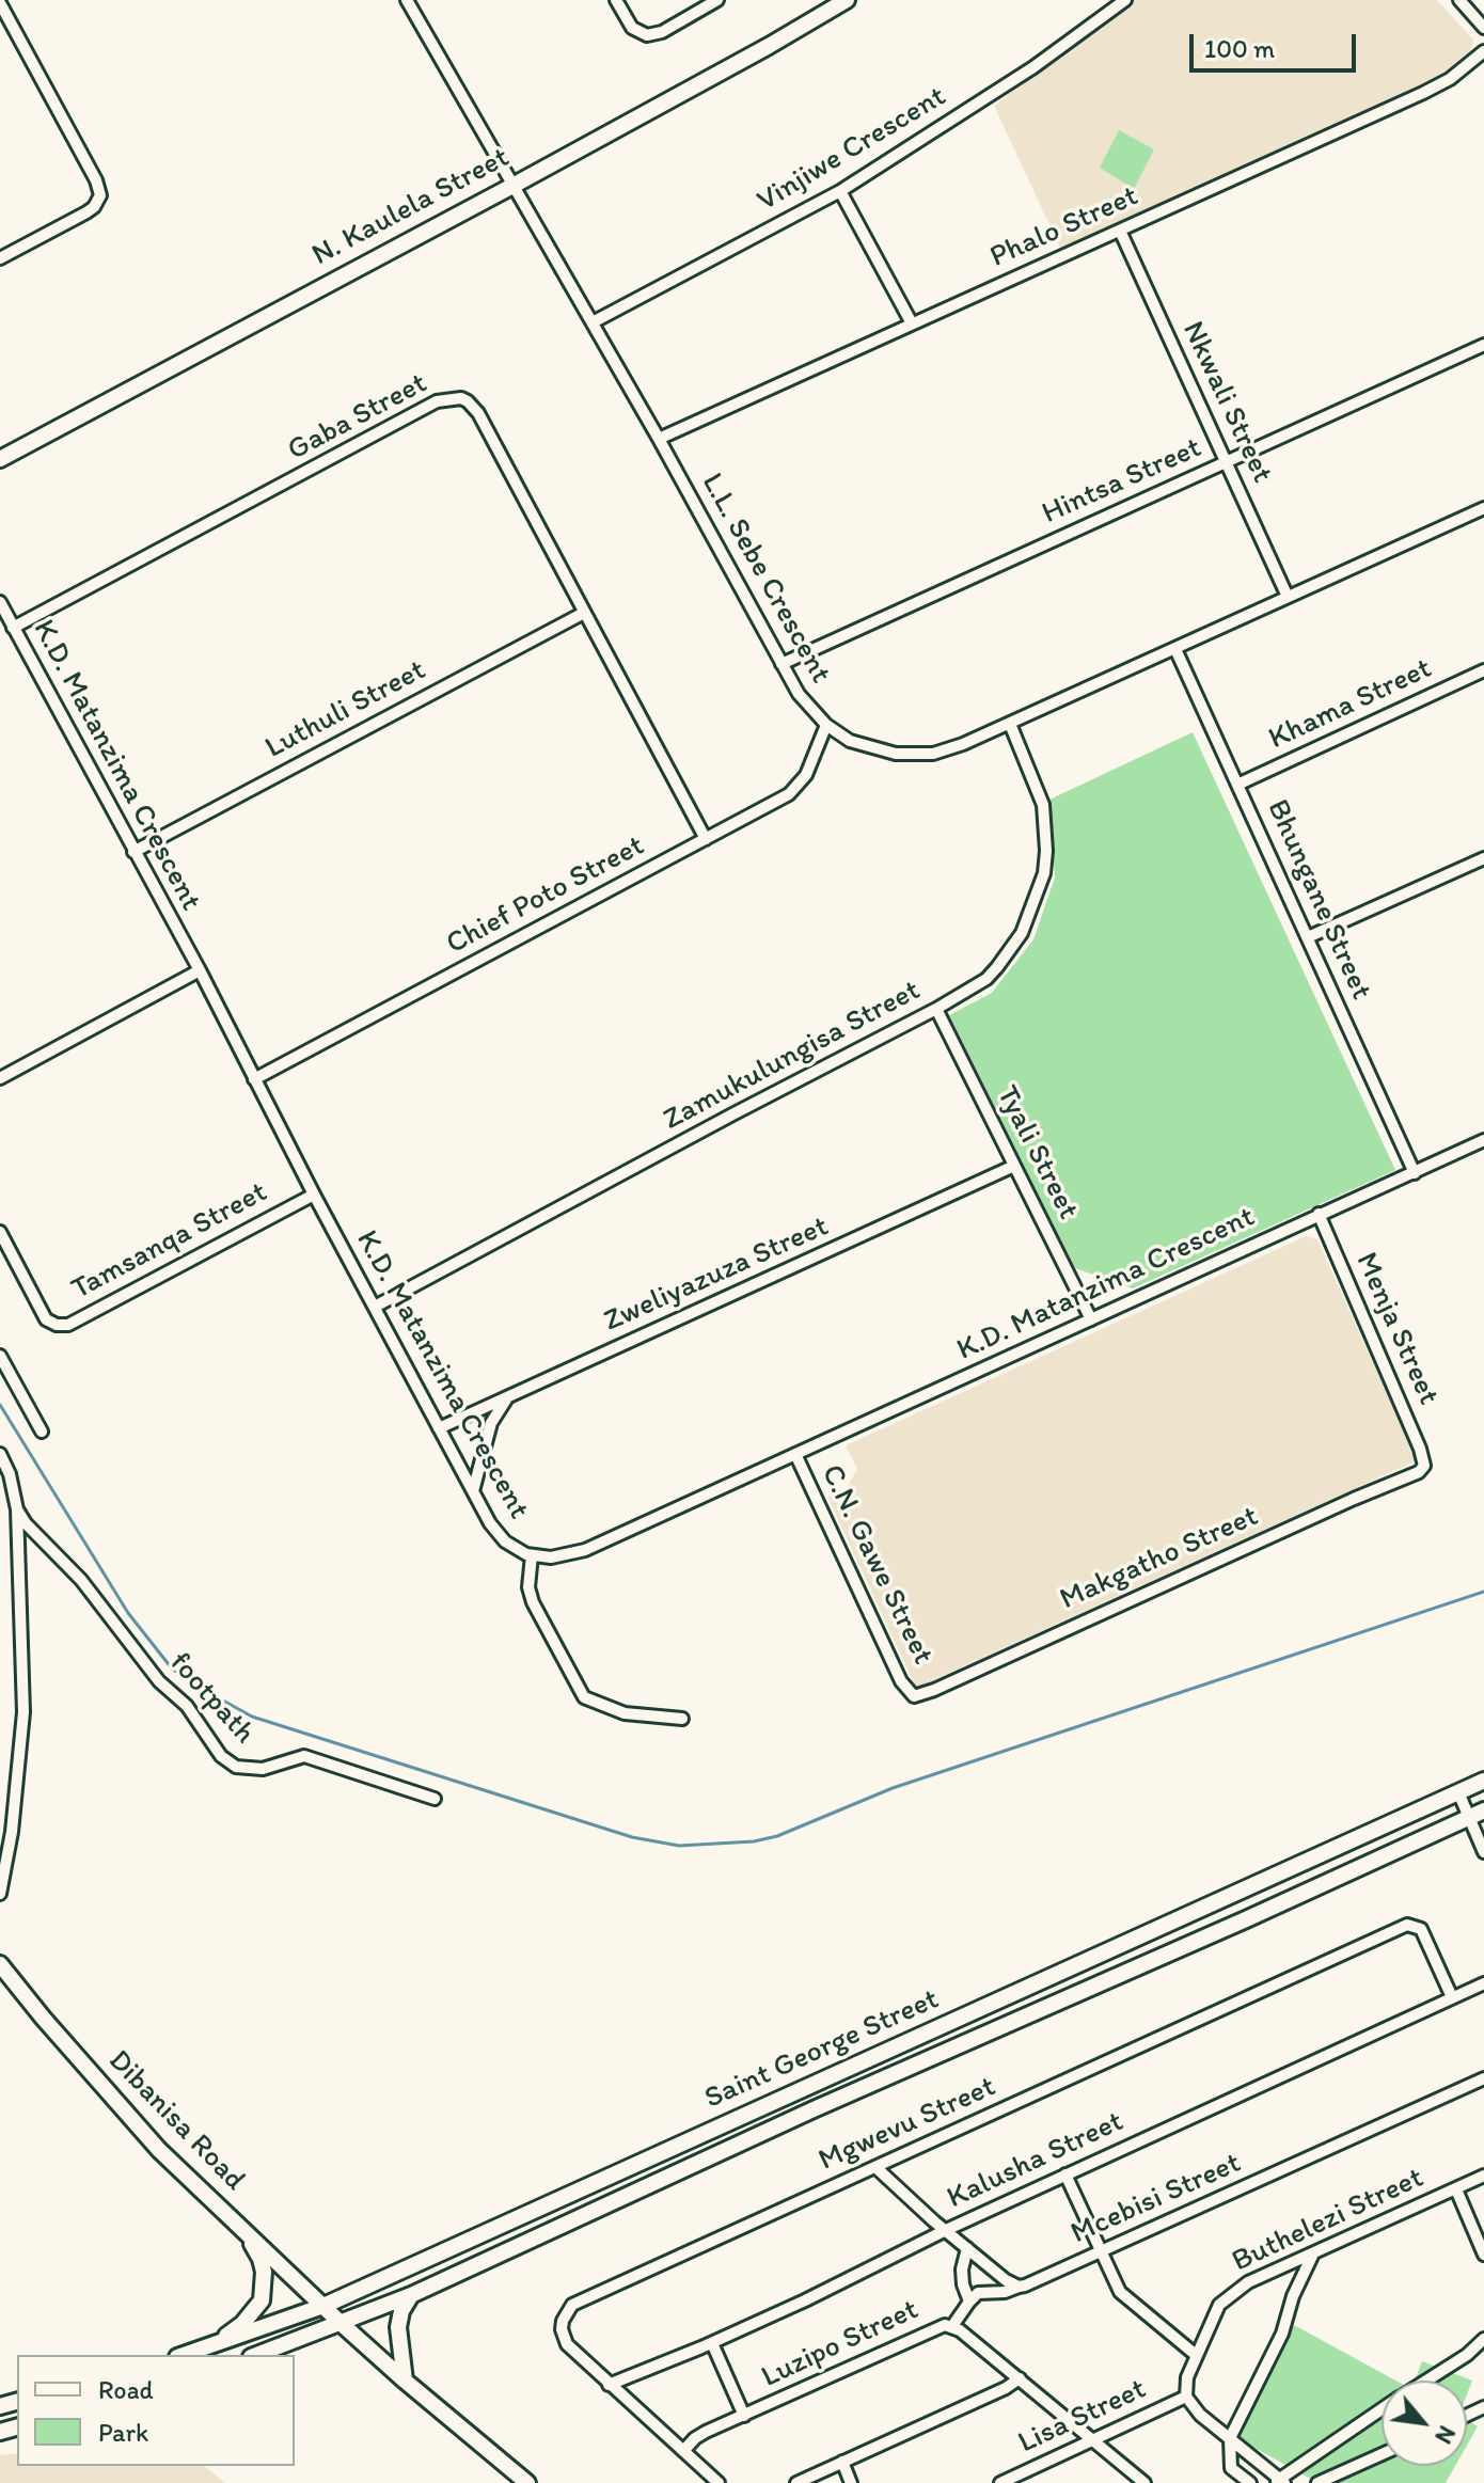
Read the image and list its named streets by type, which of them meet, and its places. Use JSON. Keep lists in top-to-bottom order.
{
  "streets": {
    "main road": ["N. Kaulela Street", "Saint George Street", "Dibanisa Road"],
    "street": [
      "Vinjiwe Crescent",
      "Phalo Street",
      "Nkwali Street",
      "Gaba Street",
      "Hintsa Street",
      "L.L. Sebe Crescent",
      "Khama Street",
      "Luthuli Street",
      "K.D. Matanzima Crescent",
      "Chief Poto Street",
      "Bhungane Street",
      "Zamukulungisa Street",
      "Tyali Street",
      "Tamsanqa Street",
      "Zweliyazuza Street",
      "Menja Street",
      "Makgatho Street",
      "C.N. Gawe Street",
      "footpath",
      "Mgwevu Street",
      "Kalusha Street",
      "Mcebisi Street",
      "Buthelezi Street",
      "Luzipo Street",
      "Lisa Street"
    ]
  },
  "crossings": [
    ["Vinjiwe Crescent", "L.L. Sebe Crescent"],
    ["N. Kaulela Street", "L.L. Sebe Crescent"],
    ["Phalo Street", "Nkwali Street"],
    ["Phalo Street", "L.L. Sebe Crescent"],
    ["Nkwali Street", "Hintsa Street"],
    ["Nkwali Street", "L.L. Sebe Crescent"],
    ["Gaba Street", "Luthuli Street"],
    ["Gaba Street", "K.D. Matanzima Crescent"],
    ["Gaba Street", "Chief Poto Street"],
    ["Hintsa Street", "L.L. Sebe Crescent"],
    ["L.L. Sebe Crescent", "Chief Poto Street"],
    ["L.L. Sebe Crescent", "Bhungane Street"],
    ["L.L. Sebe Crescent", "Zamukulungisa Street"],
    ["Khama Street", "Bhungane Street"],
    ["Luthuli Street", "K.D. Matanzima Crescent"],
    ["K.D. Matanzima Crescent", "Chief Poto Street"],
    ["K.D. Matanzima Crescent", "Bhungane Street"],
    ["K.D. Matanzima Crescent", "Zamukulungisa Street"],
    ["K.D. Matanzima Crescent", "Tyali Street"],
    ["K.D. Matanzima Crescent", "Tamsanqa Street"],
    ["K.D. Matanzima Crescent", "Zweliyazuza Street"],
    ["K.D. Matanzima Crescent", "Menja Street"],
    ["K.D. Matanzima Crescent", "C.N. Gawe Street"],
    ["Zamukulungisa Street", "Tyali Street"],
    ["Tyali Street", "Zweliyazuza Street"],
    ["Menja Street", "Makgatho Street"],
    ["Makgatho Street", "C.N. Gawe Street"],
    ["Saint George Street", "Dibanisa Road"],
    ["Mgwevu Street", "Kalusha Street"],
    ["Mgwevu Street", "Luzipo Street"],
    ["Buthelezi Street", "Lisa Street"],
    ["Luzipo Street", "Lisa Street"]
  ],
  "legend": ["Road", "Park"],
  "scale_bar": "100 m",
  "north": "bottom right"
}
